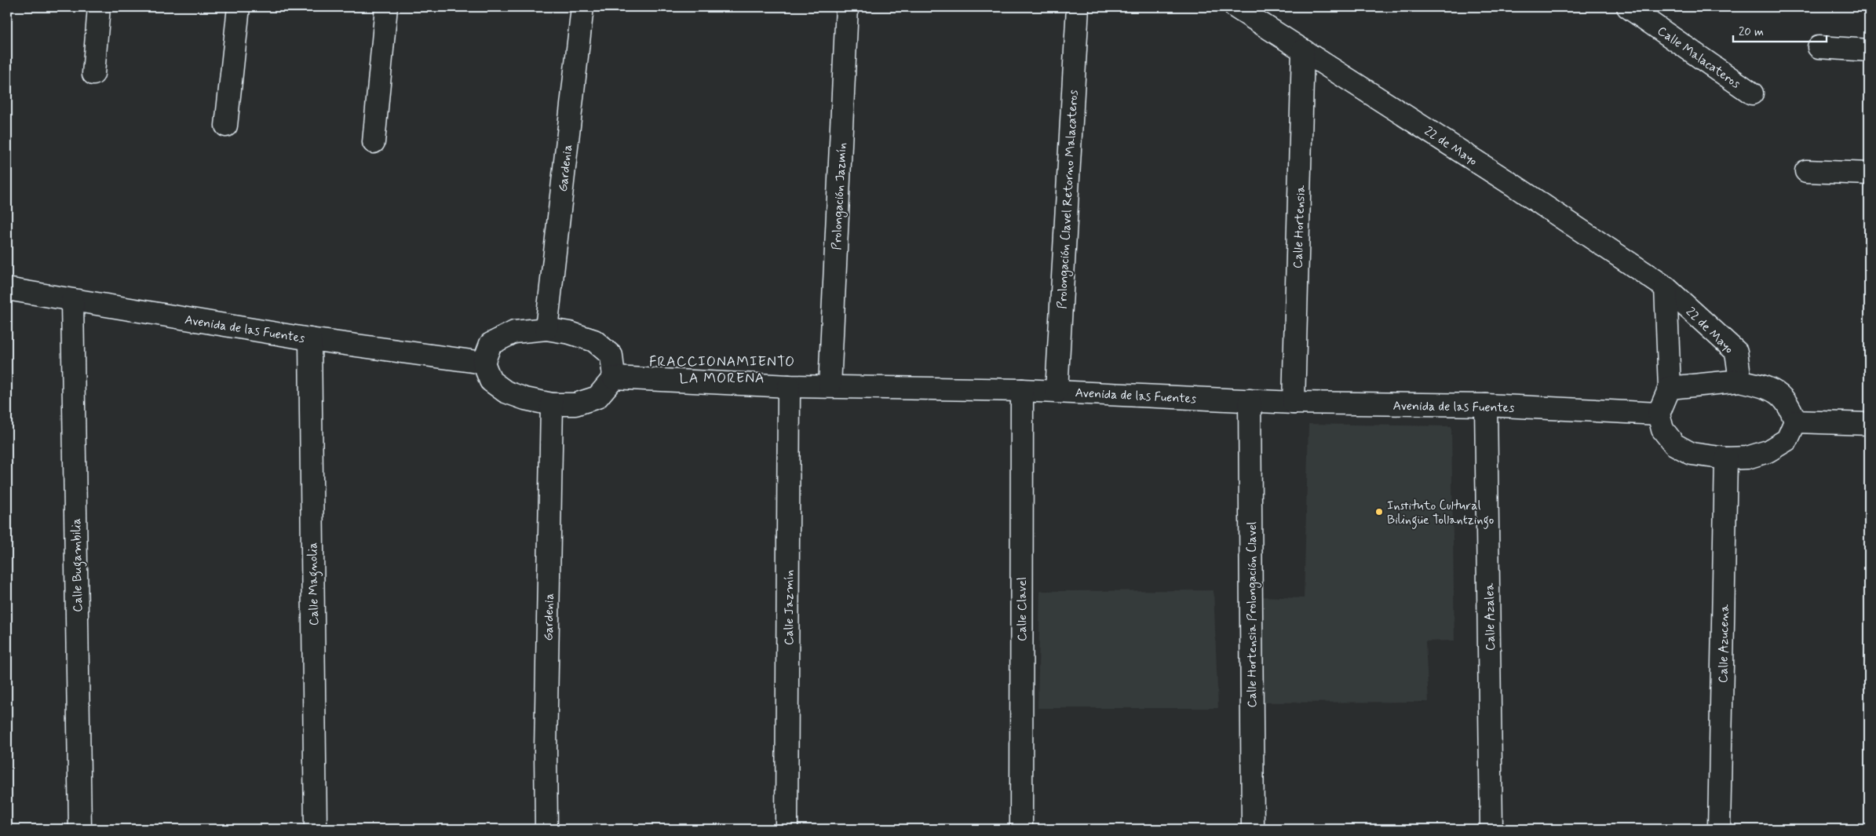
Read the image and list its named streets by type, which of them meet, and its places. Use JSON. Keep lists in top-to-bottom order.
{
  "streets": {
    "street": [
      "Calle Malacateros",
      "22 de Mayo",
      "Gardenia",
      "Prolongación Jazmín",
      "Prolongación Clavel Retorno Malacateros",
      "Calle Hortensia",
      "Avenida de las Fuentes",
      "Calle Bugambilia",
      "Calle Magnolia",
      "Calle Jazmín",
      "Calle Clavel",
      "Calle Hortensia Prolongación Clavel",
      "Calle Azalea",
      "Calle Azucena"
    ]
  },
  "crossings": [
    ["22 de Mayo", "Calle Hortensia"],
    ["22 de Mayo", "Avenida de las Fuentes"],
    ["22 de Mayo", "Calle Azucena"],
    ["Gardenia", "Avenida de las Fuentes"],
    ["Prolongación Jazmín", "Avenida de las Fuentes"],
    ["Prolongación Clavel Retorno Malacateros", "Avenida de las Fuentes"],
    ["Calle Hortensia", "Avenida de las Fuentes"],
    ["Avenida de las Fuentes", "Calle Bugambilia"],
    ["Avenida de las Fuentes", "Calle Magnolia"],
    ["Avenida de las Fuentes", "Calle Jazmín"],
    ["Avenida de las Fuentes", "Calle Clavel"],
    ["Avenida de las Fuentes", "Calle Hortensia Prolongación Clavel"],
    ["Avenida de las Fuentes", "Calle Azalea"],
    ["Avenida de las Fuentes", "Calle Azucena"]
  ],
  "districts": ["FRACCIONAMIENTO LA MORENA"],
  "places": ["Instituto Cultural Bilingüe Tollantzingo"],
  "scale_bar": "20 m"
}
